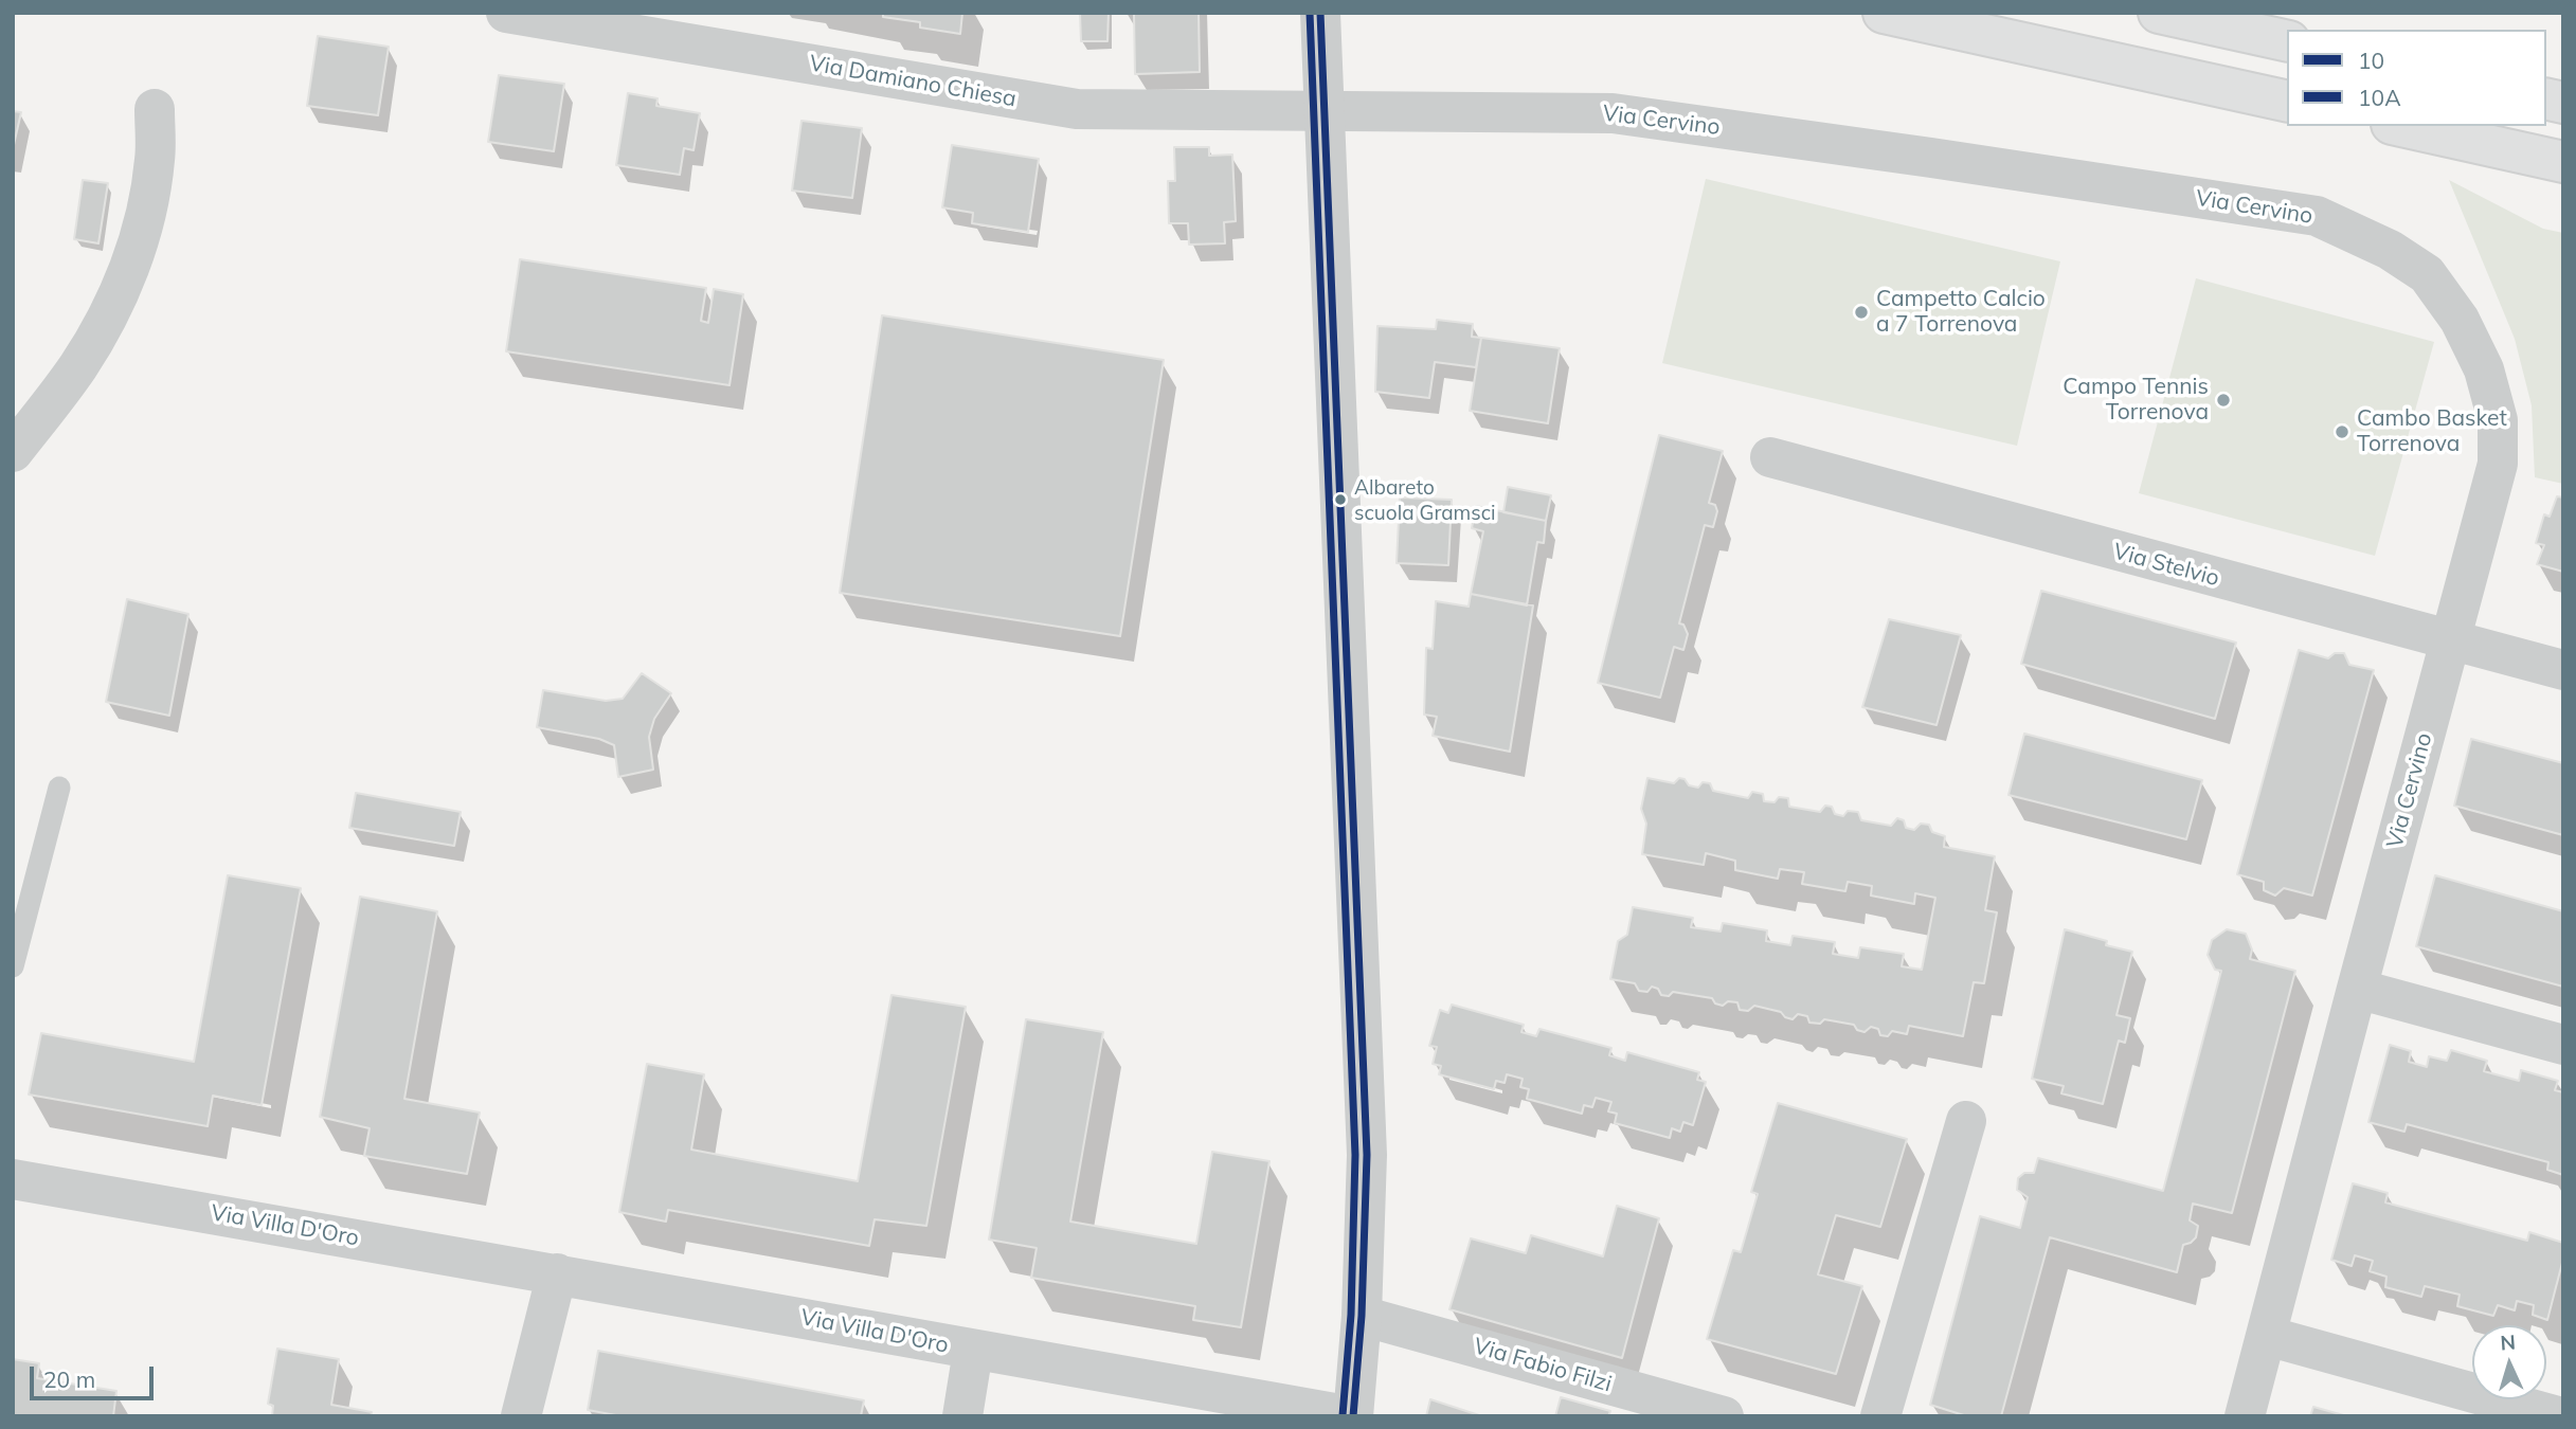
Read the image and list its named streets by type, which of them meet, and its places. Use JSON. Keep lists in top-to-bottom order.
{
  "streets": {
    "street": [
      "Via Damiano Chiesa",
      "Via Cervino",
      "Via Stelvio",
      "Via Villa D'Oro",
      "Via Fabio Filzi"
    ]
  },
  "crossings": [
    ["Via Damiano Chiesa", "Via Cervino"],
    ["Via Cervino", "Via Stelvio"]
  ],
  "places": [
    "Campetto Calcio a 7 Torrenova",
    "Campo Tennis Torrenova",
    "Cambo Basket Torrenova",
    "Albareto scuola Gramsci"
  ],
  "lines": ["transit line 10", "transit line 10A"],
  "legend": ["10", "10A"],
  "scale_bar": "20 m",
  "north": "top"
}
